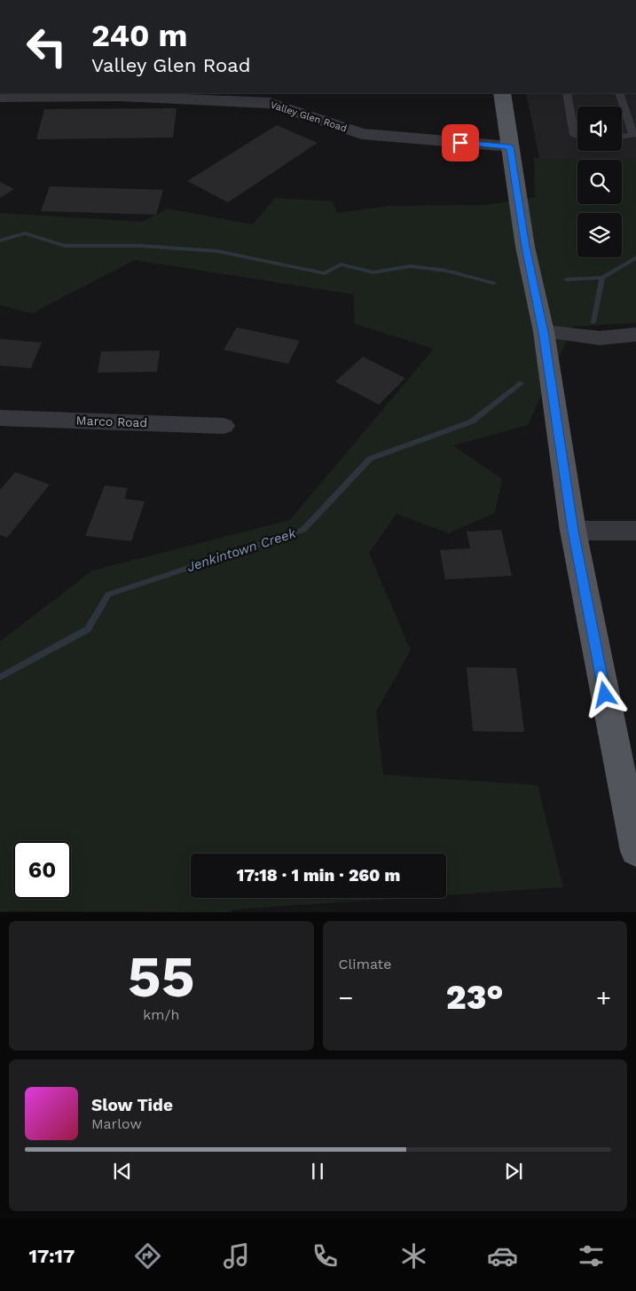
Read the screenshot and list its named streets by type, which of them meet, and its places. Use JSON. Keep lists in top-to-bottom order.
{
  "streets": {
    "street": ["Valley Glen Road", "Marco Road"]
  },
  "water": ["Jenkintown Creek"],
  "page": {
    "turn": ["240 m", "Valley Glen Road"],
    "limit": "60",
    "trip": "17:18 · 1 min · 260 m",
    "tile": [
      ["55", "km/h"],
      "Climate"
    ],
    "heat": ["−", "23°", "+"],
    "song": ["Slow Tide", "Marlow"],
    "tabs": "17:17"
  }
}
